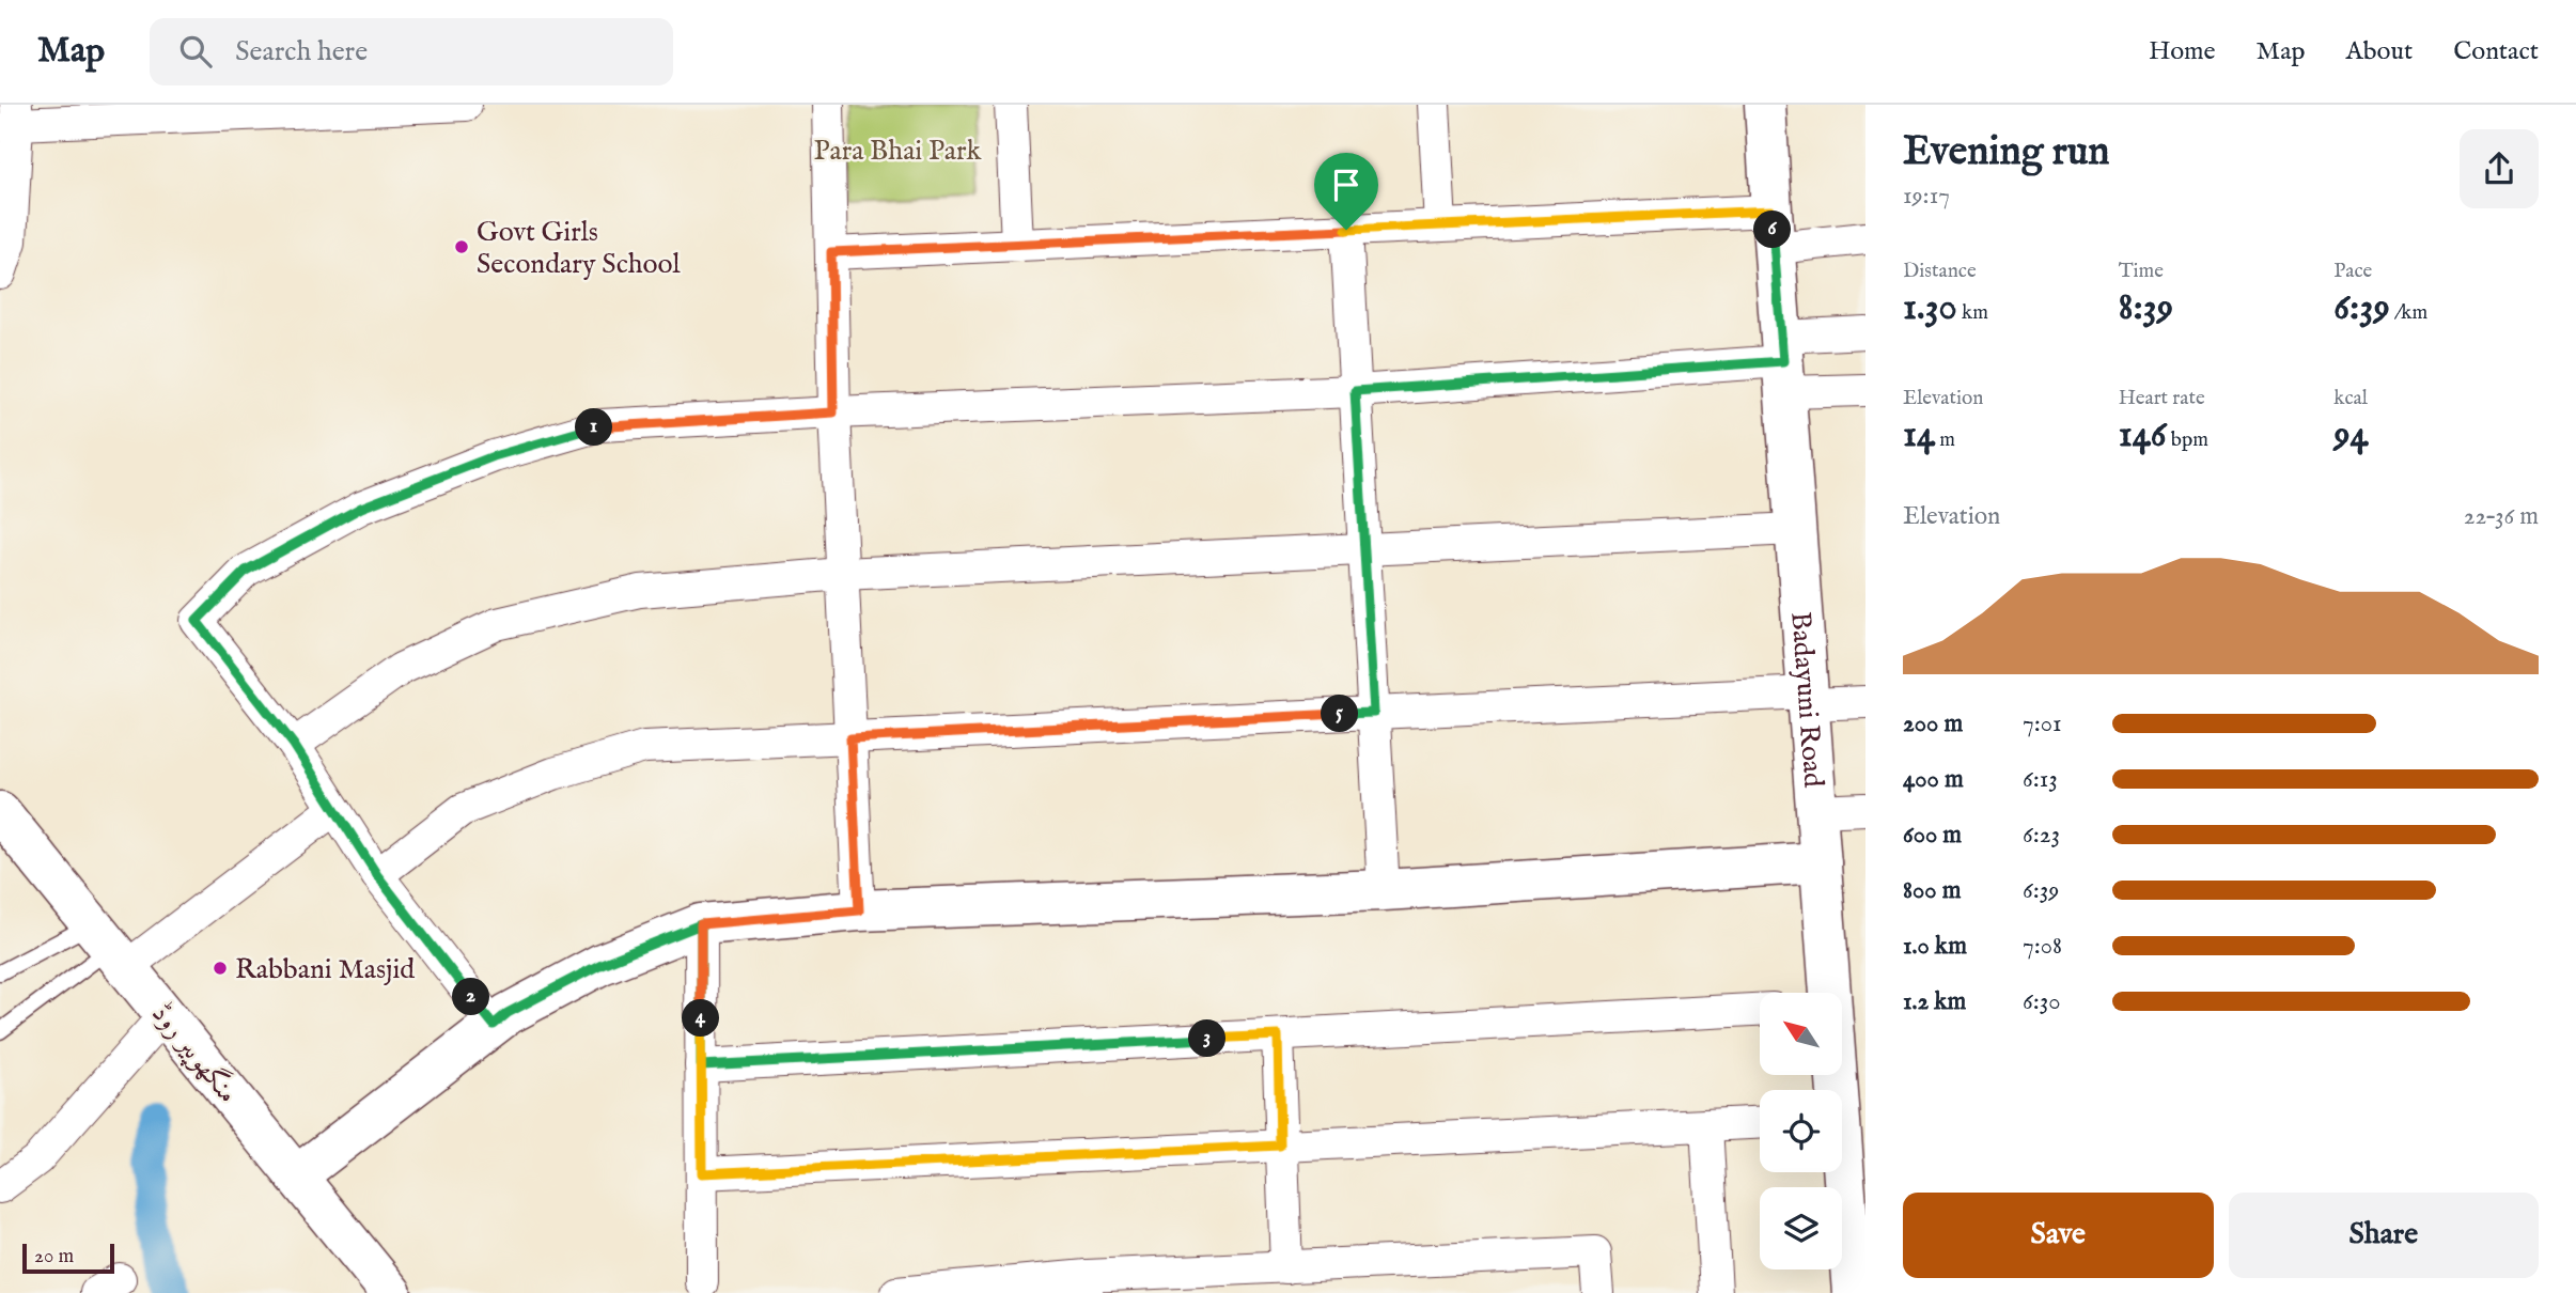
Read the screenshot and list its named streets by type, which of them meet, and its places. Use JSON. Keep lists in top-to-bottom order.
{
  "streets": {
    "street": ["Badayuni Road", "منگھوپیر روڈ"]
  },
  "parks": ["Para Bhai Park"],
  "places": ["Govt Girls Secondary School", "Rabbani Masjid"],
  "scale_bar": "20 m",
  "north": "top left",
  "page": {
    "header": "Map",
    "search": "Search here",
    "nav": [
      "Home",
      "Map",
      "About",
      "Contact"
    ],
    "heading": ["Evening run", "19:17"],
    "pins": [
      "6",
      "1",
      "5",
      "2",
      "4",
      "3"
    ],
    "stats": [
      ["Distance", "1.30 km"],
      ["Time", "8:39"],
      ["Pace", "6:39 /km"],
      ["Elevation", "14 m"],
      ["Heart rate", "146 bpm"],
      ["kcal", "94"]
    ],
    "chart": ["Elevation", "22–36 m"],
    "list": [
      {
        "name": "200 m",
        "note": "7:01"
      },
      {
        "name": "400 m",
        "note": "6:13"
      },
      {
        "name": "600 m",
        "note": "6:23"
      },
      {
        "name": "800 m",
        "note": "6:39"
      },
      {
        "name": "1.0 km",
        "note": "7:08"
      },
      {
        "name": "1.2 km",
        "note": "6:30"
      }
    ],
    "buttons": ["Save", "Share"],
    "scale": "20 m"
  }
}
